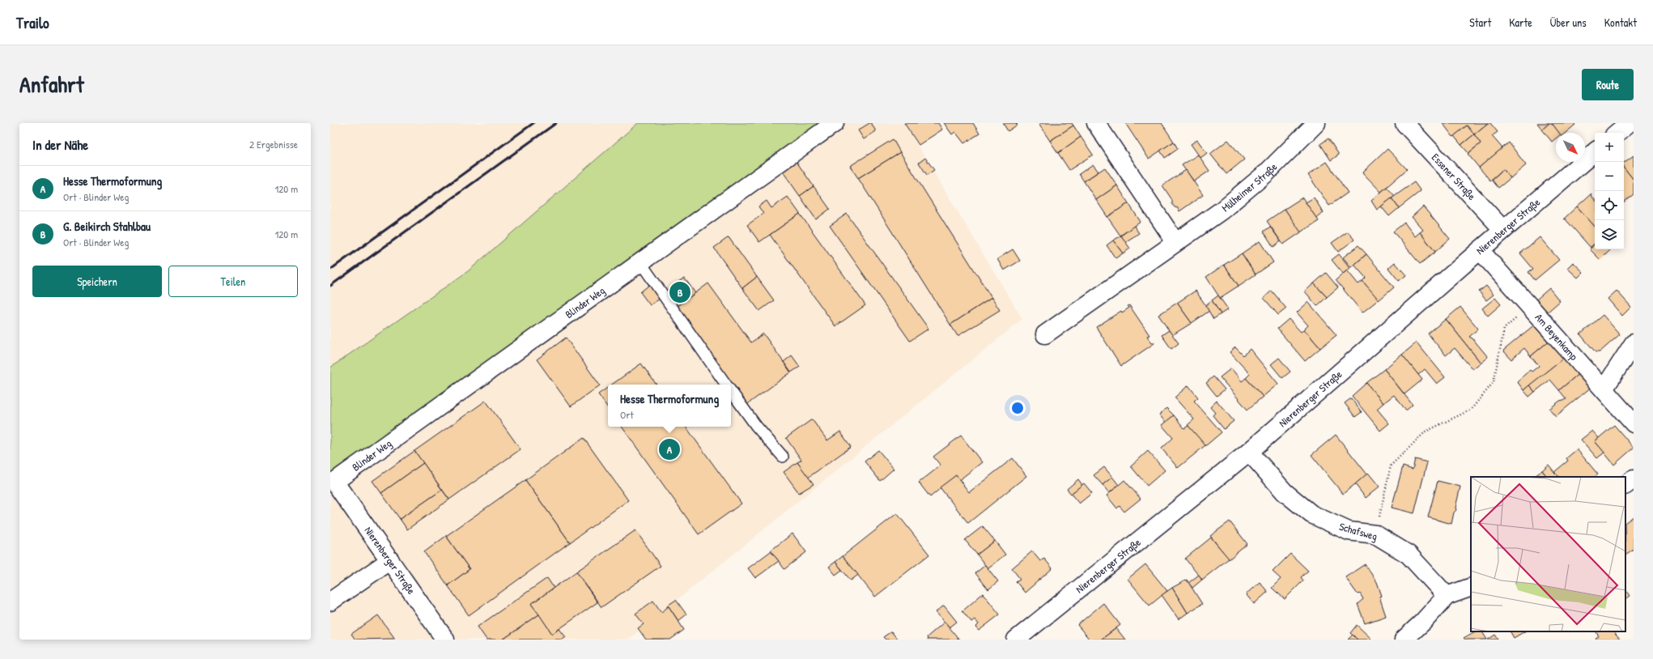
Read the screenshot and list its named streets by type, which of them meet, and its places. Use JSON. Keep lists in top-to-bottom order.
{
  "streets": {
    "street": [
      "Essener Straße",
      "Mülheimer Straße",
      "Nierenberger Straße",
      "Blinder Weg",
      "Am Beyenkamp",
      "Schafsweg"
    ]
  },
  "crossings": [
    ["Essener Straße", "Nierenberger Straße"],
    ["Nierenberger Straße", "Blinder Weg"],
    ["Nierenberger Straße", "Am Beyenkamp"],
    ["Nierenberger Straße", "Schafsweg"]
  ],
  "north": "bottom right",
  "page": {
    "header": "Trailo",
    "nav": [
      "Start",
      "Karte",
      "Über uns",
      "Kontakt"
    ],
    "title": "Anfahrt",
    "buttons": [
      "Route",
      ["Speichern", "Teilen"]
    ],
    "heading": ["In der Nähe", "2 Ergebnisse"],
    "map_buttons": ["+", "−"],
    "list": [
      {
        "mark": "A",
        "name": "Hesse Thermoformung",
        "note": "Ort · Blinder Weg",
        "value": "120 m"
      },
      {
        "mark": "B",
        "name": "G. Beikirch Stahlbau",
        "note": "Ort · Blinder Weg",
        "value": "120 m"
      }
    ],
    "pins": ["B", "A"],
    "popup": ["Hesse Thermoformung", "Ort"]
  }
}
